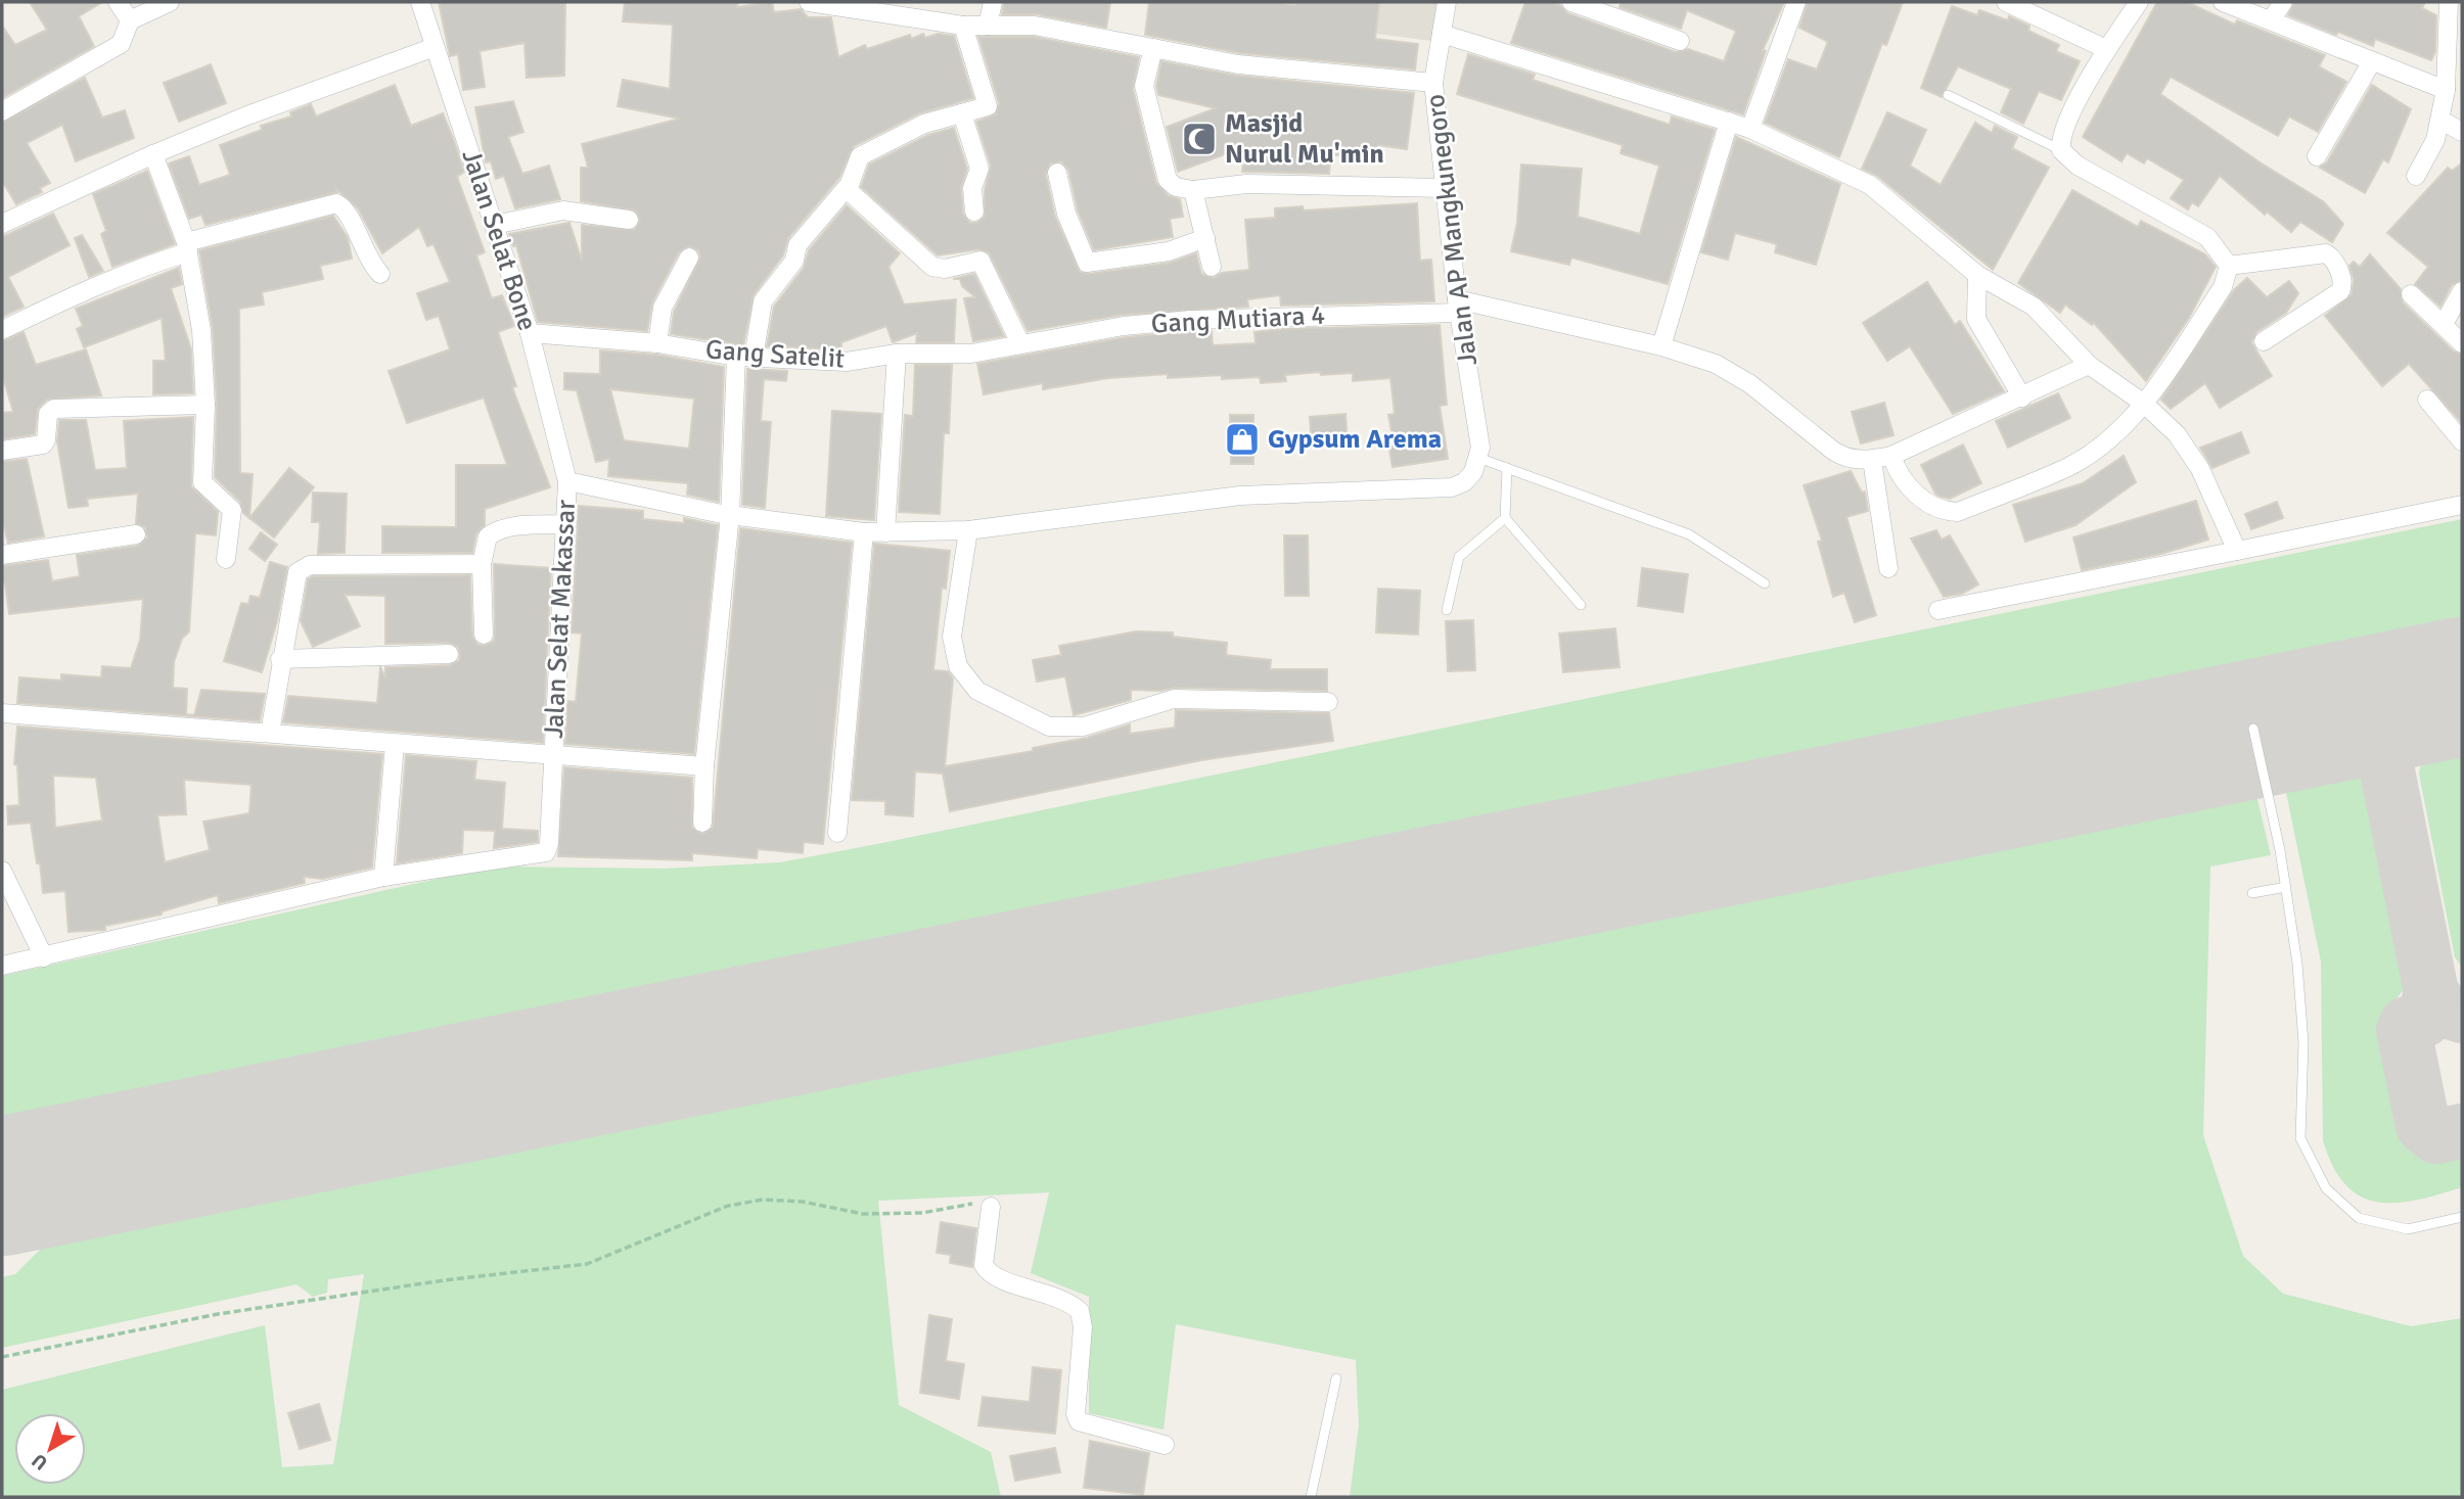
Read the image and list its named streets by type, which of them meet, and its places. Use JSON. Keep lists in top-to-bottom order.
{
  "streets": {
    "street": [
      "Jalan AP Mangkunegoro",
      "Jalan Selat Bone",
      "Gang Mutiara 4",
      "Gang Satelit",
      "Jalan Selat Makassar"
    ]
  },
  "crossings": [
    ["Jalan AP Mangkunegoro", "Gang Mutiara 4"],
    ["Jalan Selat Bone", "Gang Satelit"],
    ["Jalan Selat Bone", "Jalan Selat Makassar"],
    ["Gang Mutiara 4", "Gang Satelit"]
  ],
  "places": {
    "mosque": ["Masjid Nurul Mu'min"],
    "shop": ["Gypsum Arema"]
  },
  "north": "bottom left"
}
